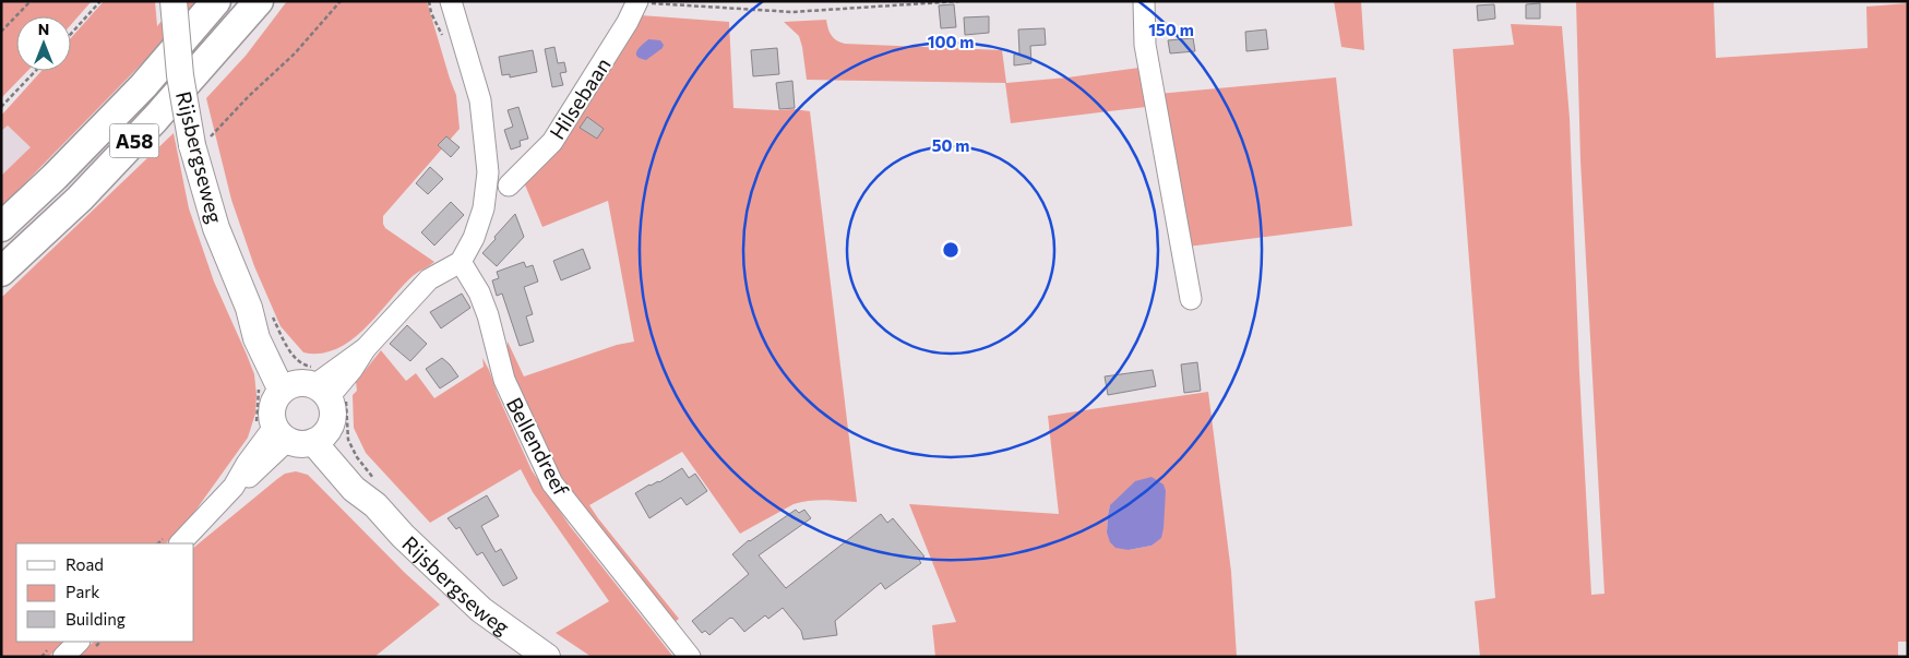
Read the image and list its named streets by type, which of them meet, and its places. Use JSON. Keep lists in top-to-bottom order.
{
  "streets": {
    "highway": ["A58"],
    "main road": ["Rijsbergseweg"],
    "street": ["Hilsebaan", "Bellendreef"]
  },
  "legend": ["Road", "Park", "Building"],
  "north": "top",
  "rings": ["150 m", "100 m", "50 m"]
}
